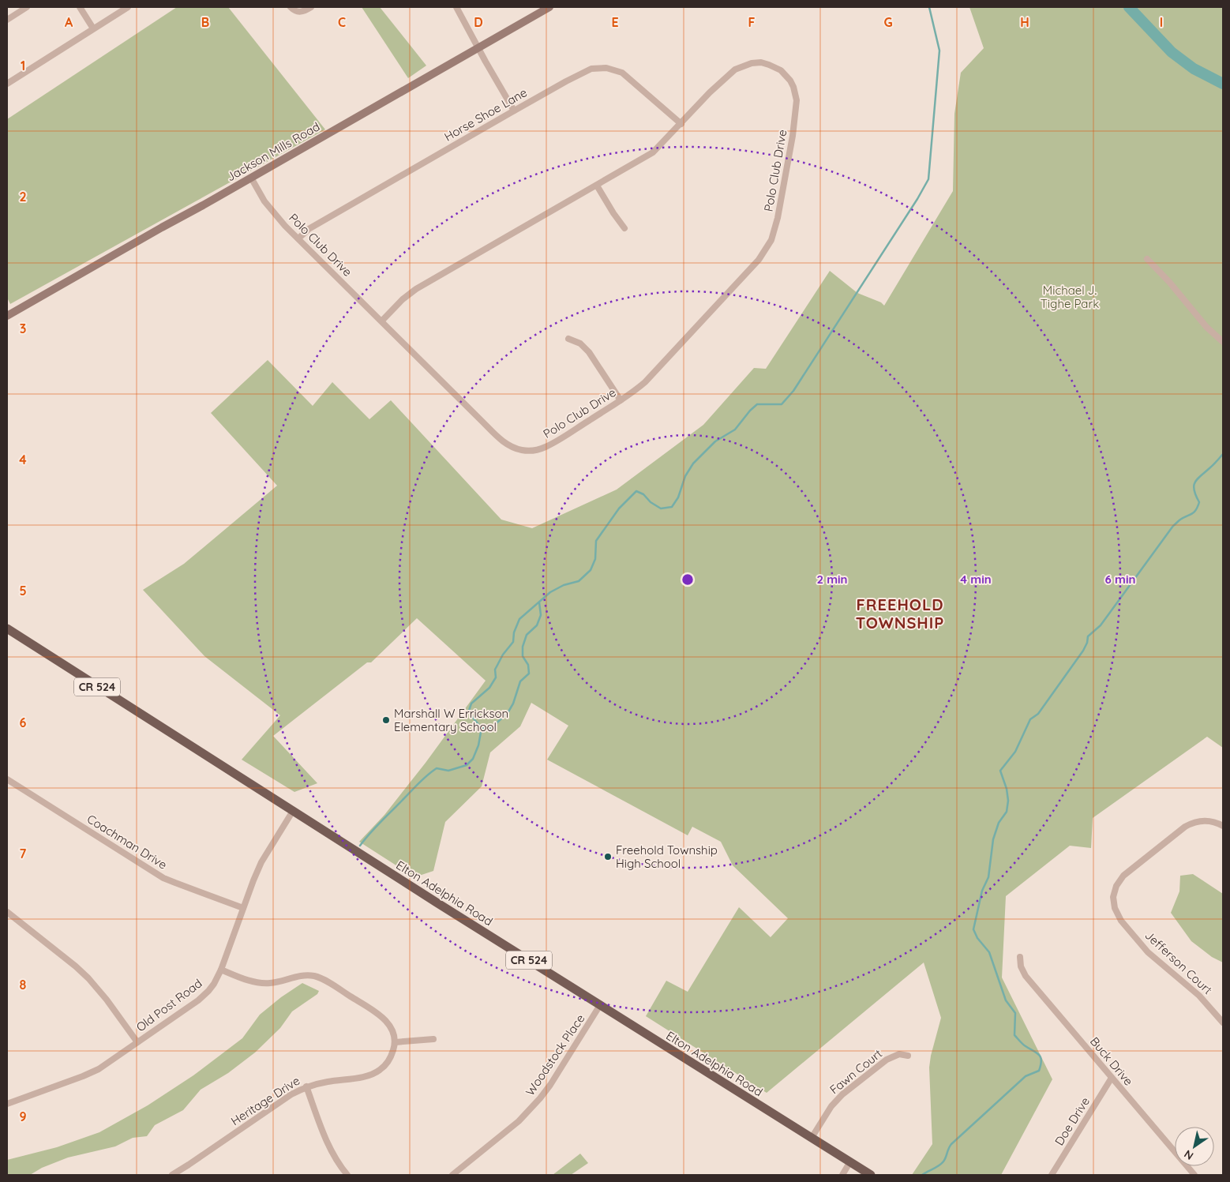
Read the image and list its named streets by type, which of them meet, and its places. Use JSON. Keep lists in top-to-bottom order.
{
  "streets": {
    "main road": ["Jackson Mills Road", "CR 524", "Elton Adelphia Road"],
    "street": [
      "Horse Shoe Lane",
      "Polo Club Drive",
      "Coachman Drive",
      "Jefferson Court",
      "Old Post Road",
      "Woodstock Place",
      "Buck Drive",
      "Fawn Court",
      "Heritage Drive",
      "Doe Drive"
    ]
  },
  "crossings": [
    ["Horse Shoe Lane", "Polo Club Drive"],
    ["Jackson Mills Road", "Polo Club Drive"],
    ["Coachman Drive", "Old Post Road"],
    ["Elton Adelphia Road", "Old Post Road"],
    ["Elton Adelphia Road", "Woodstock Place"],
    ["Elton Adelphia Road", "Fawn Court"],
    ["Buck Drive", "Doe Drive"]
  ],
  "districts": ["FREEHOLD TOWNSHIP"],
  "parks": ["Michael J. Tighe Park"],
  "places": ["Marshall W Errickson Elementary School", "Freehold Township High School"],
  "north": "bottom left",
  "grid": {
    "columns": [
      "A",
      "B",
      "C",
      "D",
      "E",
      "F",
      "G",
      "H",
      "I"
    ],
    "rows": [
      "1",
      "2",
      "3",
      "4",
      "5",
      "6",
      "7",
      "8",
      "9"
    ]
  },
  "rings": ["2 min", "4 min", "6 min"]
}
